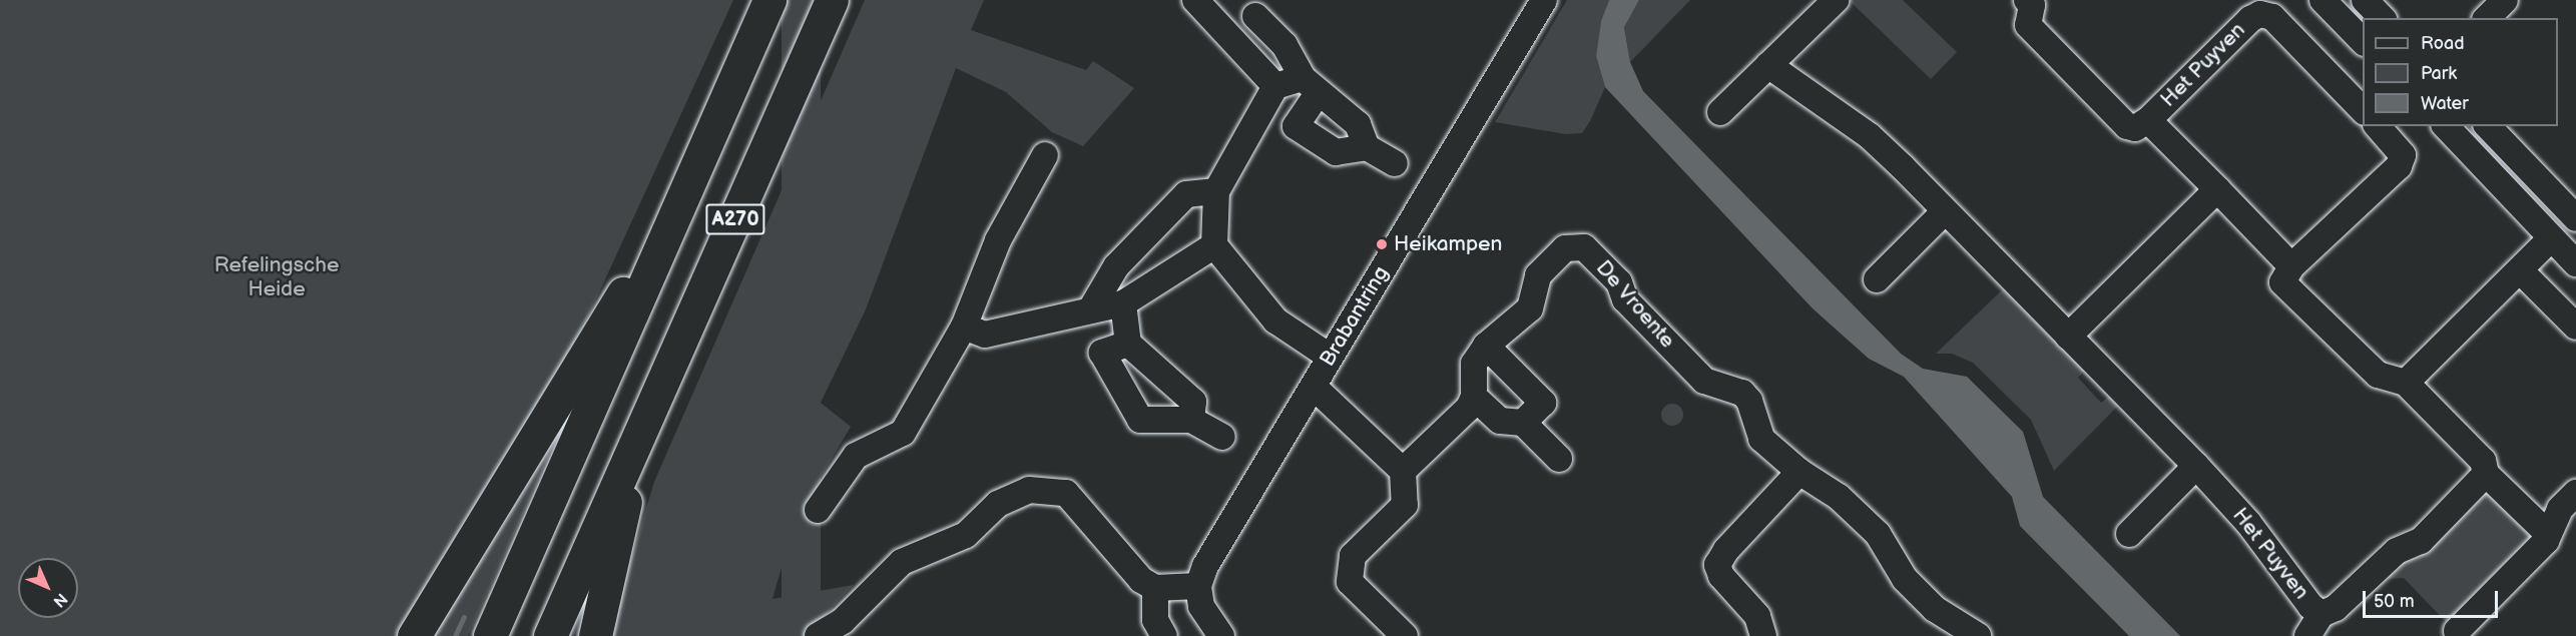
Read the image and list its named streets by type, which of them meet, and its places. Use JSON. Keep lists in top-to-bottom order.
{
  "streets": {
    "highway": ["A270"],
    "street": ["Het Puyven", "De Vroente", "Brabantring"]
  },
  "parks": ["Refelingsche Heide"],
  "places": ["Heikampen"],
  "legend": ["Road", "Park", "Water"],
  "scale_bar": "50 m",
  "north": "bottom right"
}
